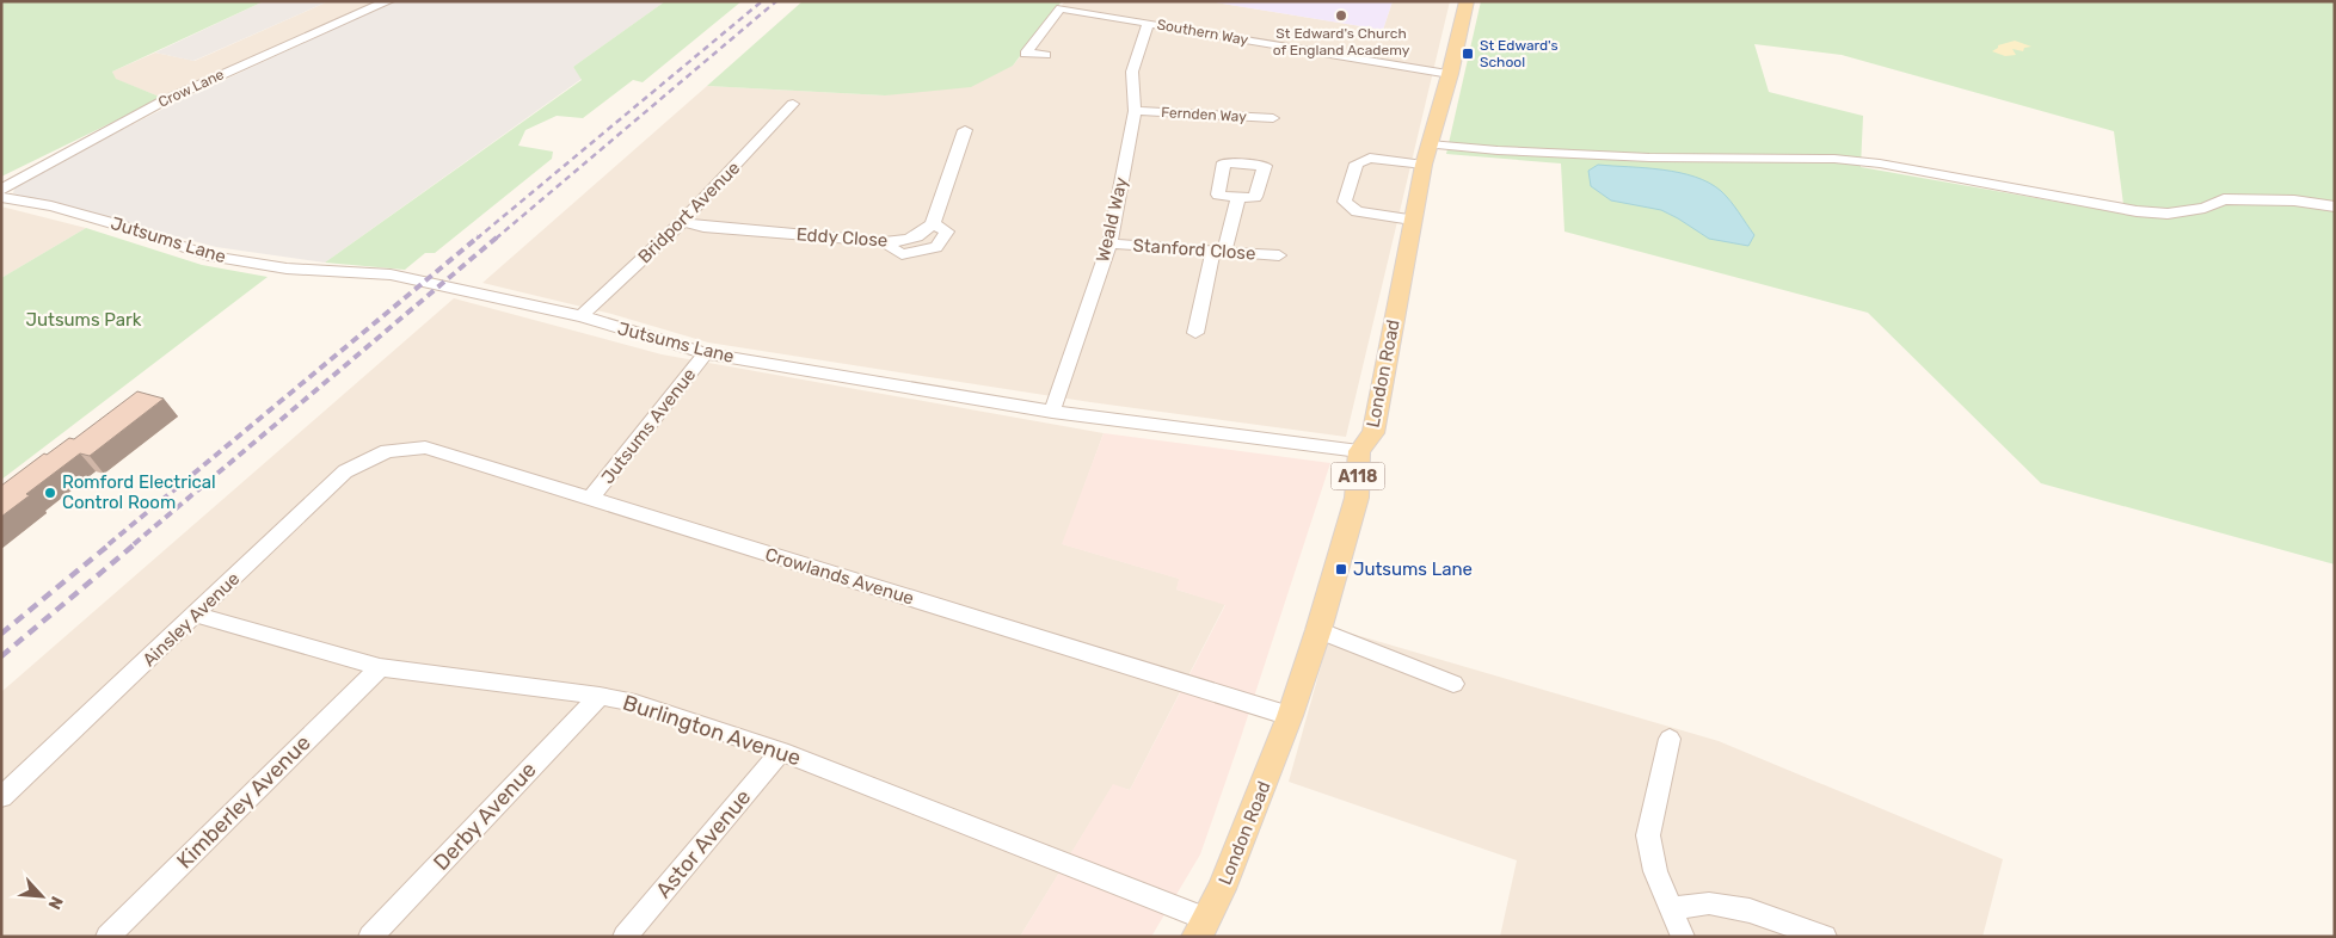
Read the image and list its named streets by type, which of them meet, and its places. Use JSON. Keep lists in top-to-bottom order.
{
  "streets": {
    "main road": ["London Road", "A118"],
    "street": [
      "Southern Way",
      "Crow Lane",
      "Fernden Way",
      "Bridport Avenue",
      "Weald Way",
      "Eddy Close",
      "Jutsums Lane",
      "Stanford Close",
      "Jutsums Avenue",
      "Crowlands Avenue",
      "Ainsley Avenue",
      "Burlington Avenue",
      "Kimberley Avenue",
      "Derby Avenue",
      "Astor Avenue"
    ]
  },
  "crossings": [
    ["Southern Way", "Weald Way"],
    ["Southern Way", "London Road"],
    ["Fernden Way", "Weald Way"],
    ["Bridport Avenue", "Eddy Close"],
    ["Bridport Avenue", "Jutsums Lane"],
    ["Weald Way", "Jutsums Lane"],
    ["Weald Way", "Stanford Close"],
    ["Jutsums Lane", "London Road"],
    ["Jutsums Lane", "Jutsums Avenue"],
    ["London Road", "Crowlands Avenue"],
    ["London Road", "Burlington Avenue"],
    ["Jutsums Avenue", "Crowlands Avenue"],
    ["Crowlands Avenue", "Ainsley Avenue"],
    ["Ainsley Avenue", "Burlington Avenue"],
    ["Burlington Avenue", "Kimberley Avenue"],
    ["Burlington Avenue", "Derby Avenue"],
    ["Burlington Avenue", "Astor Avenue"]
  ],
  "parks": ["Jutsums Park"],
  "places": {
    "other": ["St Edward's Church of England Academy", "Romford Electrical Control Room"],
    "transit": ["St Edward's School", "Jutsums Lane"]
  },
  "north": "bottom right"
}
